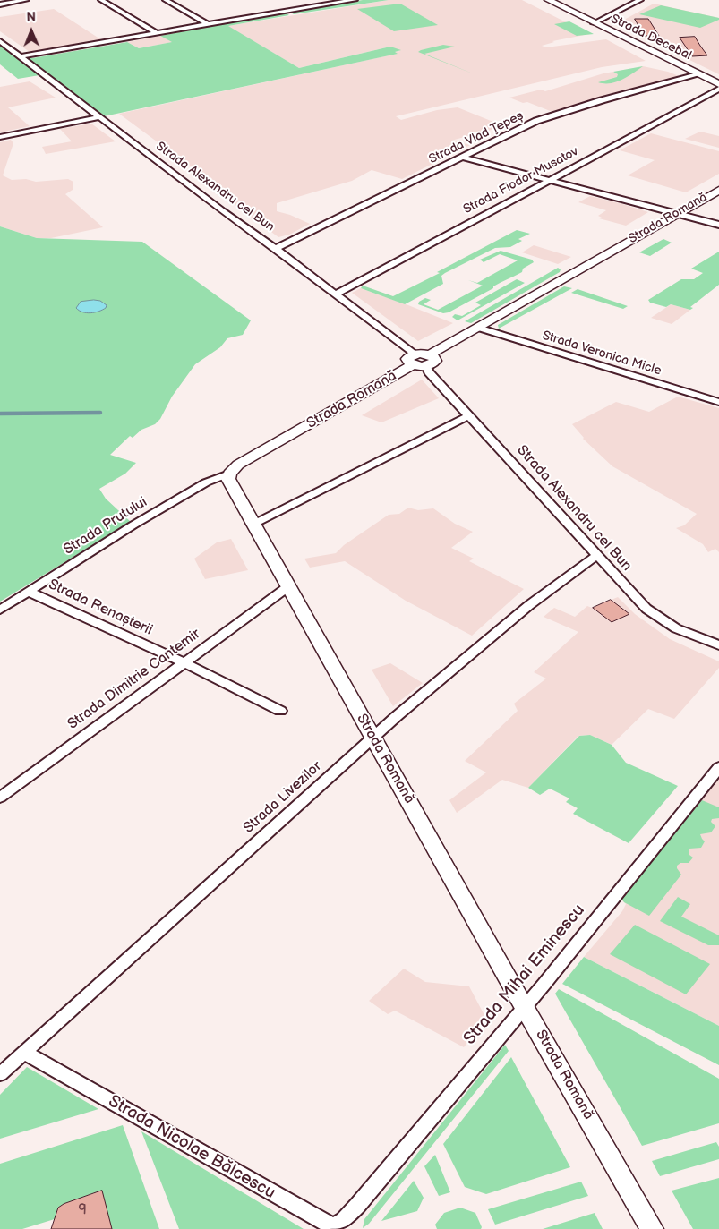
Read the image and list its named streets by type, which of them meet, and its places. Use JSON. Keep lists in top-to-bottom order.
{
  "streets": {
    "main road": ["Strada Decebal", "Strada Romană"],
    "street": [
      "Strada Vlad Ţepeș",
      "Strada Fiodor Musatov",
      "Strada Alexandru cel Bun",
      "Strada Veronica Micle",
      "Strada Prutului",
      "Strada Renașterii",
      "Strada Dimitrie Cantemir",
      "Strada Livezilor",
      "Strada Mihai Eminescu",
      "Strada Nicolae Bălcescu"
    ]
  },
  "crossings": [
    ["Strada Decebal", "Strada Vlad Ţepeș"],
    ["Strada Vlad Ţepeș", "Strada Alexandru cel Bun"],
    ["Strada Fiodor Musatov", "Strada Alexandru cel Bun"],
    ["Strada Alexandru cel Bun", "Strada Romană"],
    ["Strada Alexandru cel Bun", "Strada Livezilor"],
    ["Strada Romană", "Strada Veronica Micle"],
    ["Strada Romană", "Strada Prutului"],
    ["Strada Romană", "Strada Dimitrie Cantemir"],
    ["Strada Romană", "Strada Livezilor"],
    ["Strada Romană", "Strada Mihai Eminescu"],
    ["Strada Prutului", "Strada Renașterii"],
    ["Strada Renașterii", "Strada Dimitrie Cantemir"],
    ["Strada Livezilor", "Strada Nicolae Bălcescu"],
    ["Strada Mihai Eminescu", "Strada Nicolae Bălcescu"]
  ],
  "house_numbers": ["9"],
  "north": "top"
}
